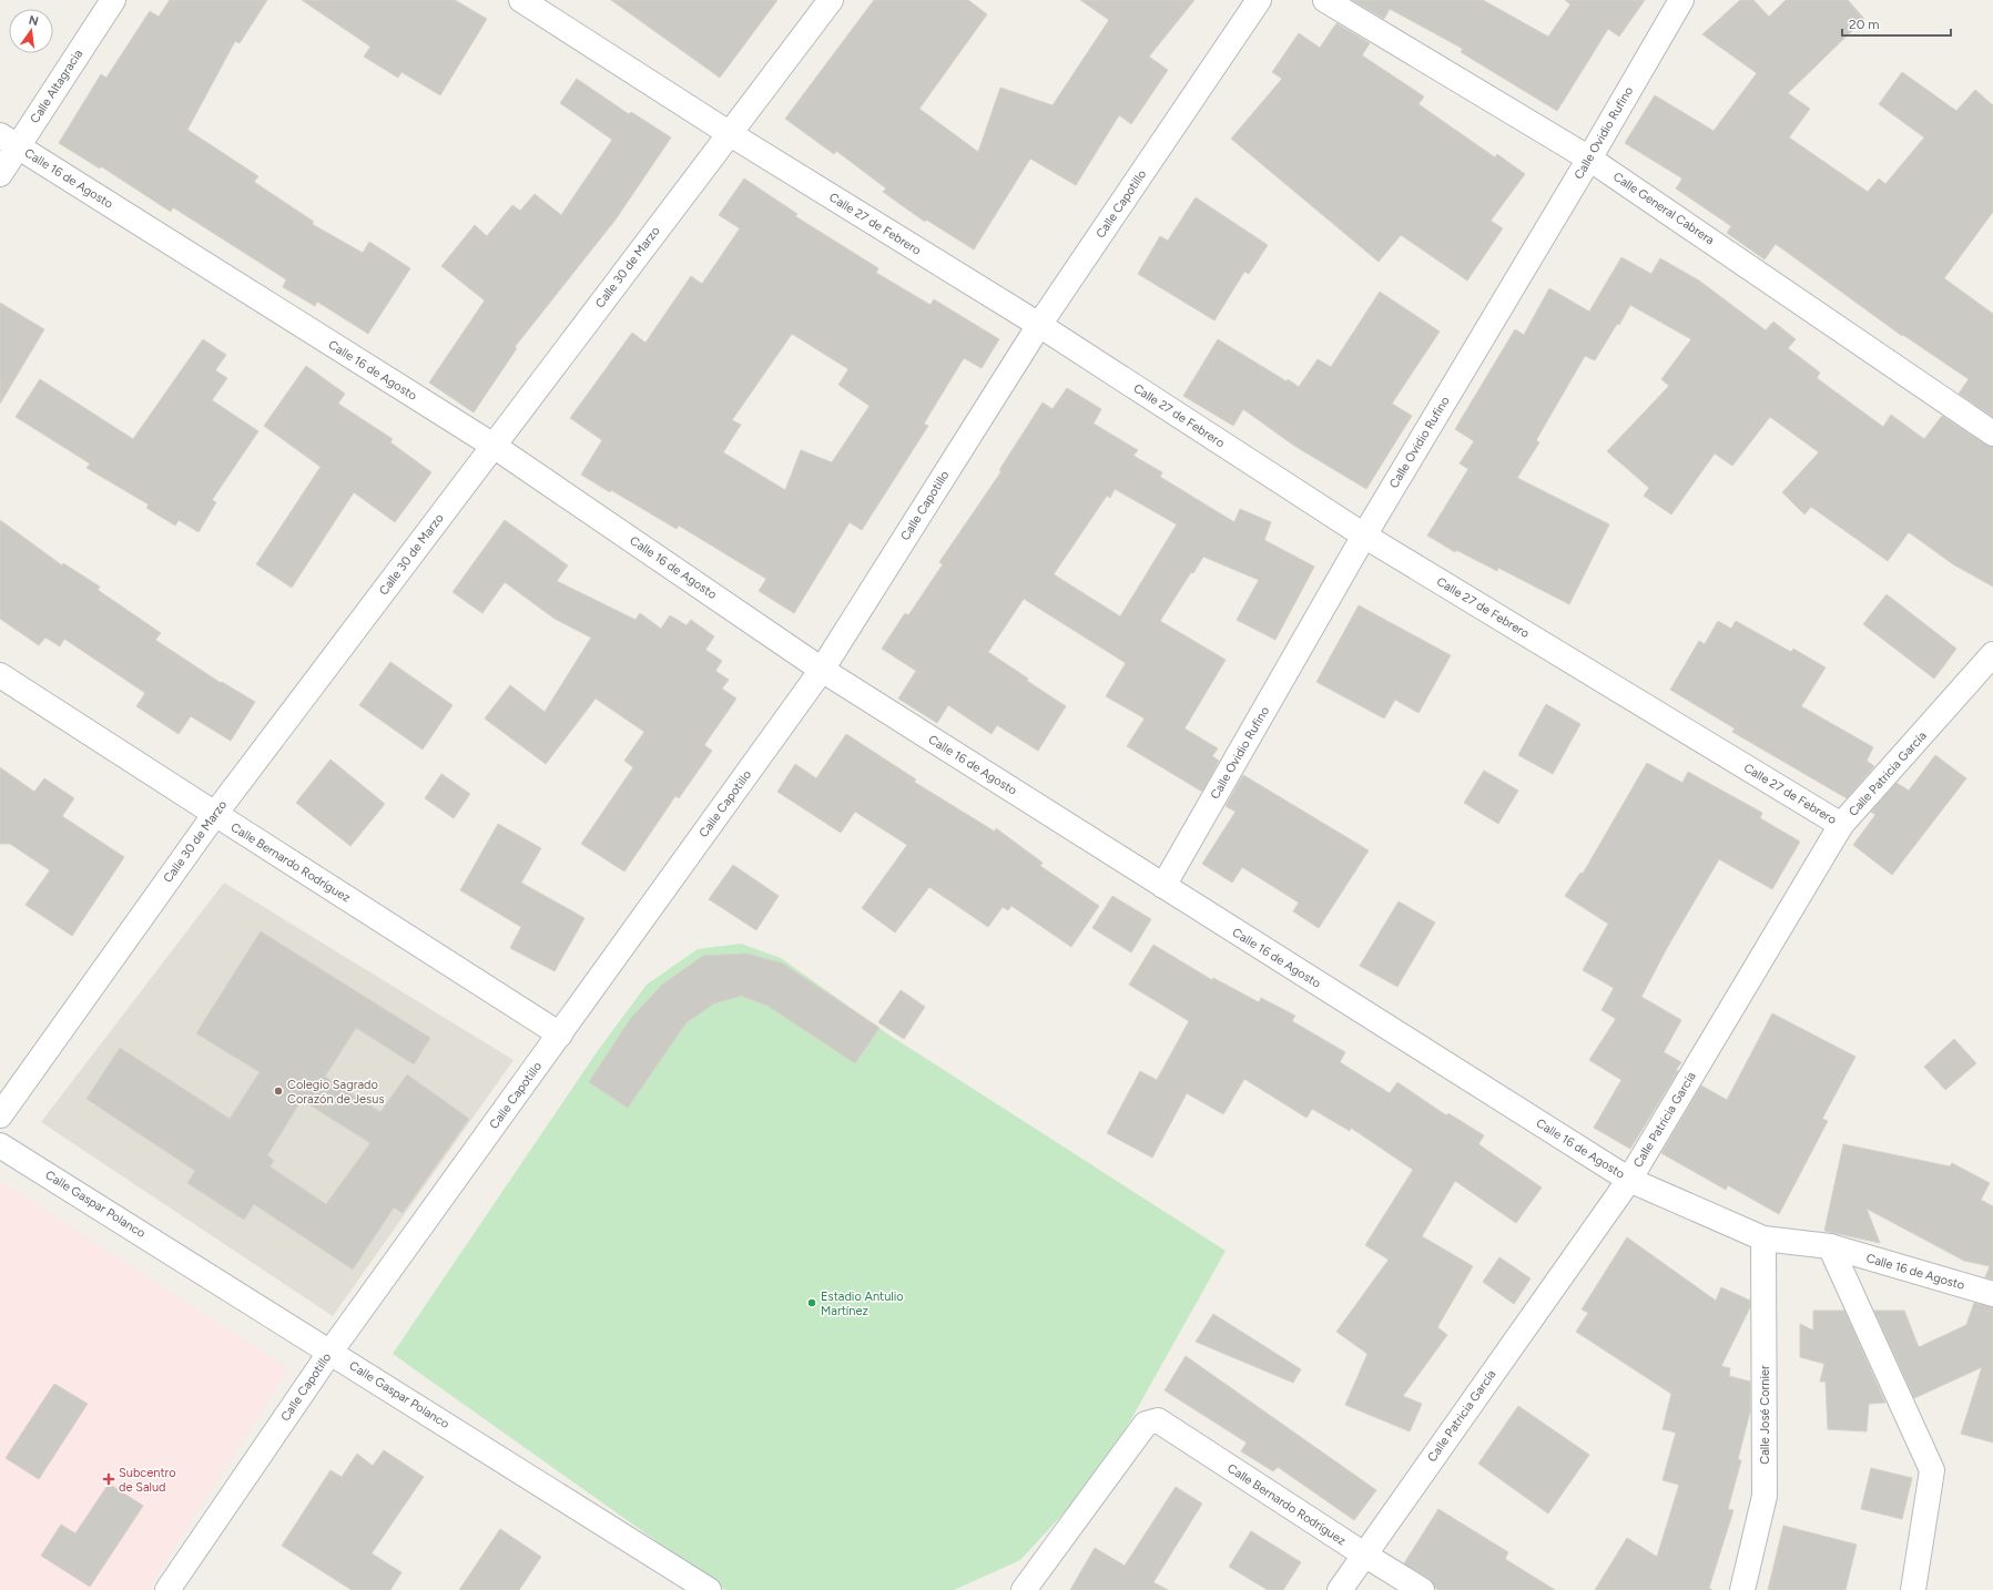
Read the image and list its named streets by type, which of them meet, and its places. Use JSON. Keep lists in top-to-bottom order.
{
  "streets": {
    "street": [
      "Calle Altagracia",
      "Calle Ovidio Rufino",
      "Calle 16 de Agosto",
      "Calle Capotillo",
      "Calle General Cabrera",
      "Calle 27 de Febrero",
      "Calle 30 de Marzo",
      "Calle Patricia García",
      "Calle Bernardo Rodríguez",
      "Calle Gaspar Polanco",
      "Calle José Cornier"
    ]
  },
  "crossings": [
    ["Calle Altagracia", "Calle 16 de Agosto"],
    ["Calle Ovidio Rufino", "Calle 16 de Agosto"],
    ["Calle Ovidio Rufino", "Calle General Cabrera"],
    ["Calle Ovidio Rufino", "Calle 27 de Febrero"],
    ["Calle 16 de Agosto", "Calle Capotillo"],
    ["Calle 16 de Agosto", "Calle 30 de Marzo"],
    ["Calle 16 de Agosto", "Calle Patricia García"],
    ["Calle 16 de Agosto", "Calle José Cornier"],
    ["Calle Capotillo", "Calle 27 de Febrero"],
    ["Calle Capotillo", "Calle Bernardo Rodríguez"],
    ["Calle Capotillo", "Calle Gaspar Polanco"],
    ["Calle 27 de Febrero", "Calle 30 de Marzo"],
    ["Calle 27 de Febrero", "Calle Patricia García"],
    ["Calle 30 de Marzo", "Calle Bernardo Rodríguez"],
    ["Calle Patricia García", "Calle Bernardo Rodríguez"]
  ],
  "places": {
    "other": ["Colegio Sagrado Corazón de Jesus", "Estadio Antulio Martínez"],
    "health": ["Subcentro de Salud"]
  },
  "scale_bar": "20 m",
  "north": "top"
}
